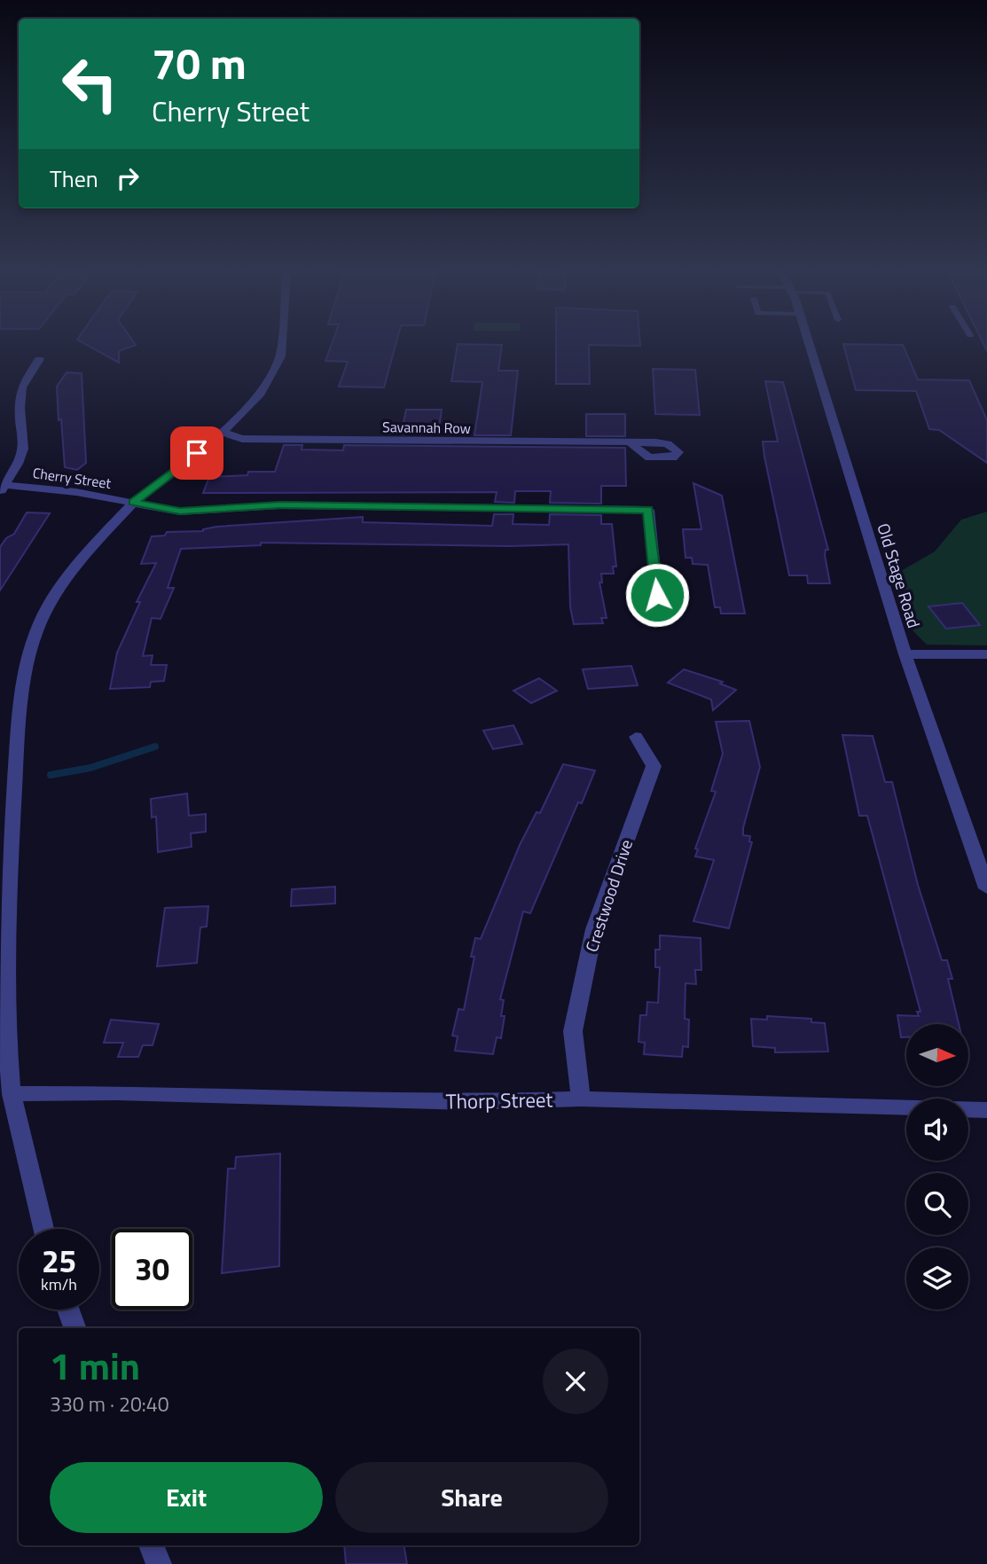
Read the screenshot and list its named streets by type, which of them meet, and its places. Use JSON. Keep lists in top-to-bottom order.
{
  "streets": {
    "street": [
      "Savannah Row",
      "Cherry Street",
      "Old Stage Road",
      "Crestwood Drive",
      "Thorp Street"
    ]
  },
  "crossings": [
    ["Crestwood Drive", "Thorp Street"]
  ],
  "north": "right",
  "page": {
    "turn": ["70 m", "Cherry Street"],
    "then": "Then",
    "speed": "25 km/h",
    "limit": "30",
    "heading": ["1 min", "330 m · 20:40"],
    "buttons": ["Exit", "Share"]
  }
}
